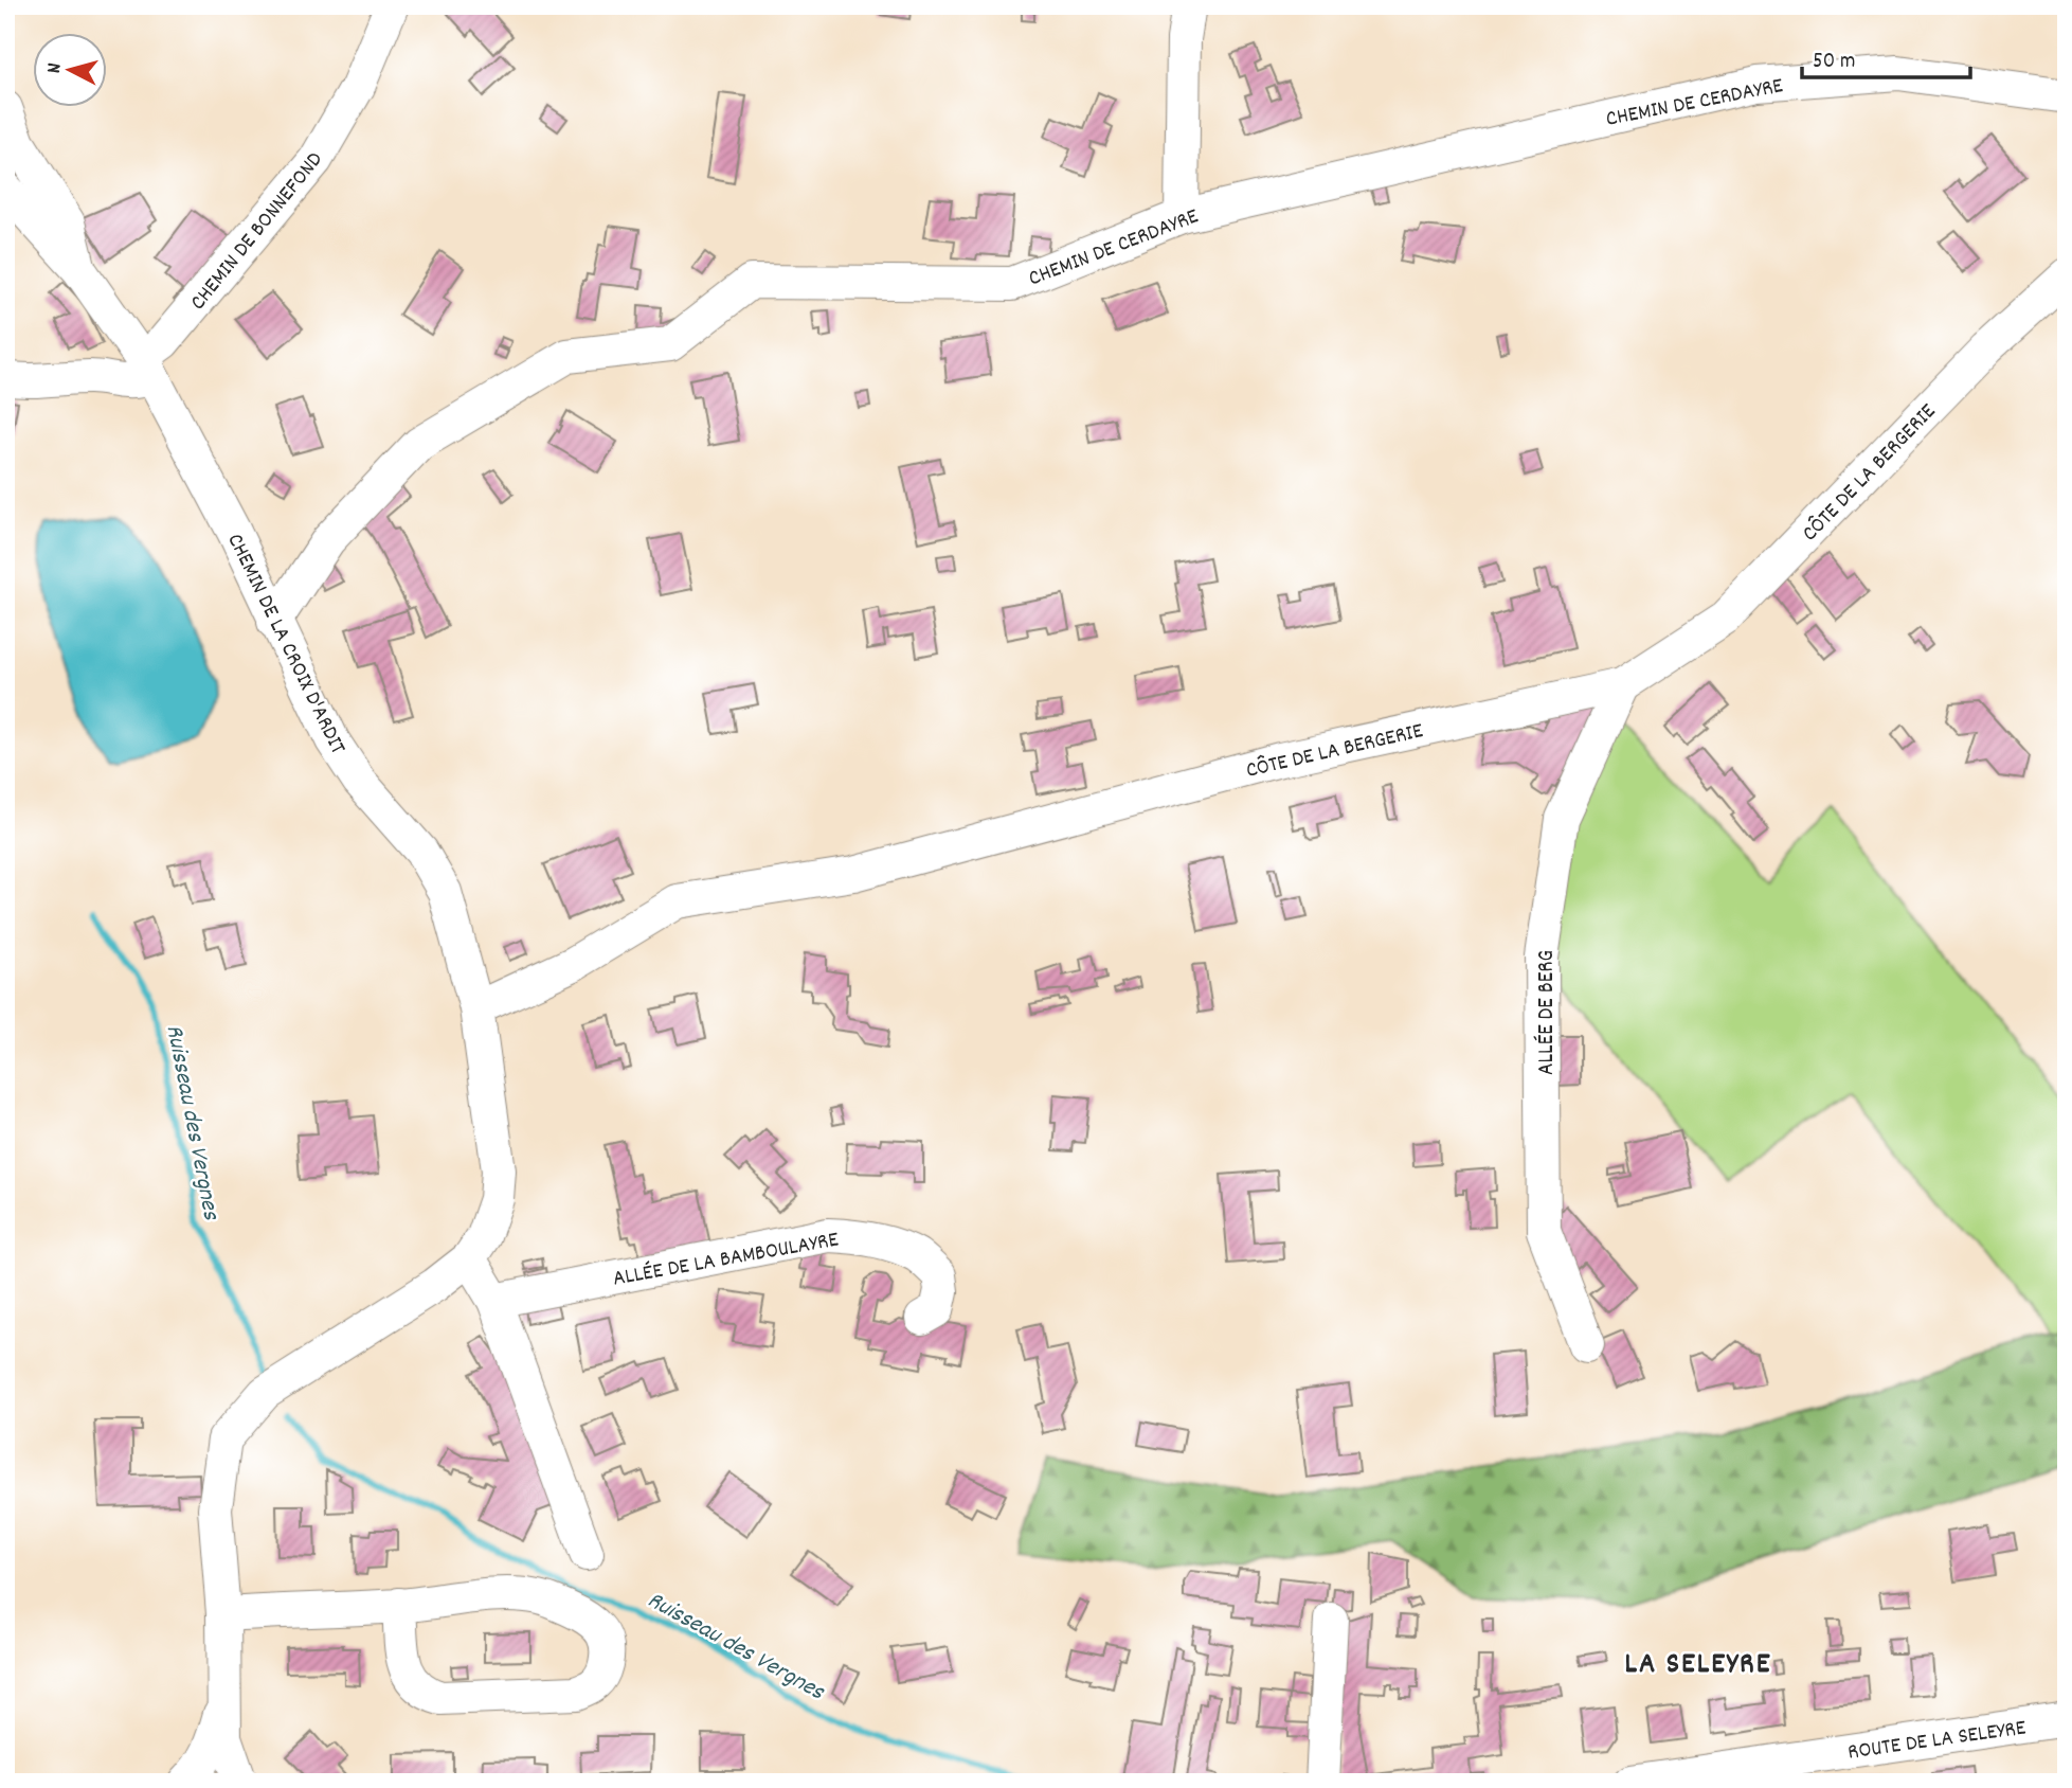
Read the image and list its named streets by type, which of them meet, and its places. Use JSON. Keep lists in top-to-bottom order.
{
  "streets": {
    "street": [
      "CHEMIN DE CERDAYRE",
      "CHEMIN DE BONNEFOND",
      "CÔTE DE LA BERGERIE",
      "CHEMIN DE LA CROIX D'ARDIT",
      "ALLÉE DE BERG",
      "ALLÉE DE LA BAMBOULAYRE",
      "ROUTE DE LA SELEYRE"
    ]
  },
  "crossings": [
    ["CHEMIN DE CERDAYRE", "CHEMIN DE LA CROIX D'ARDIT"],
    ["CHEMIN DE BONNEFOND", "CHEMIN DE LA CROIX D'ARDIT"],
    ["CÔTE DE LA BERGERIE", "CHEMIN DE LA CROIX D'ARDIT"],
    ["CÔTE DE LA BERGERIE", "ALLÉE DE BERG"]
  ],
  "districts": ["LA SELEYRE"],
  "water": ["Ruisseau des Vergnes"],
  "scale_bar": "50 m",
  "north": "left"
}
